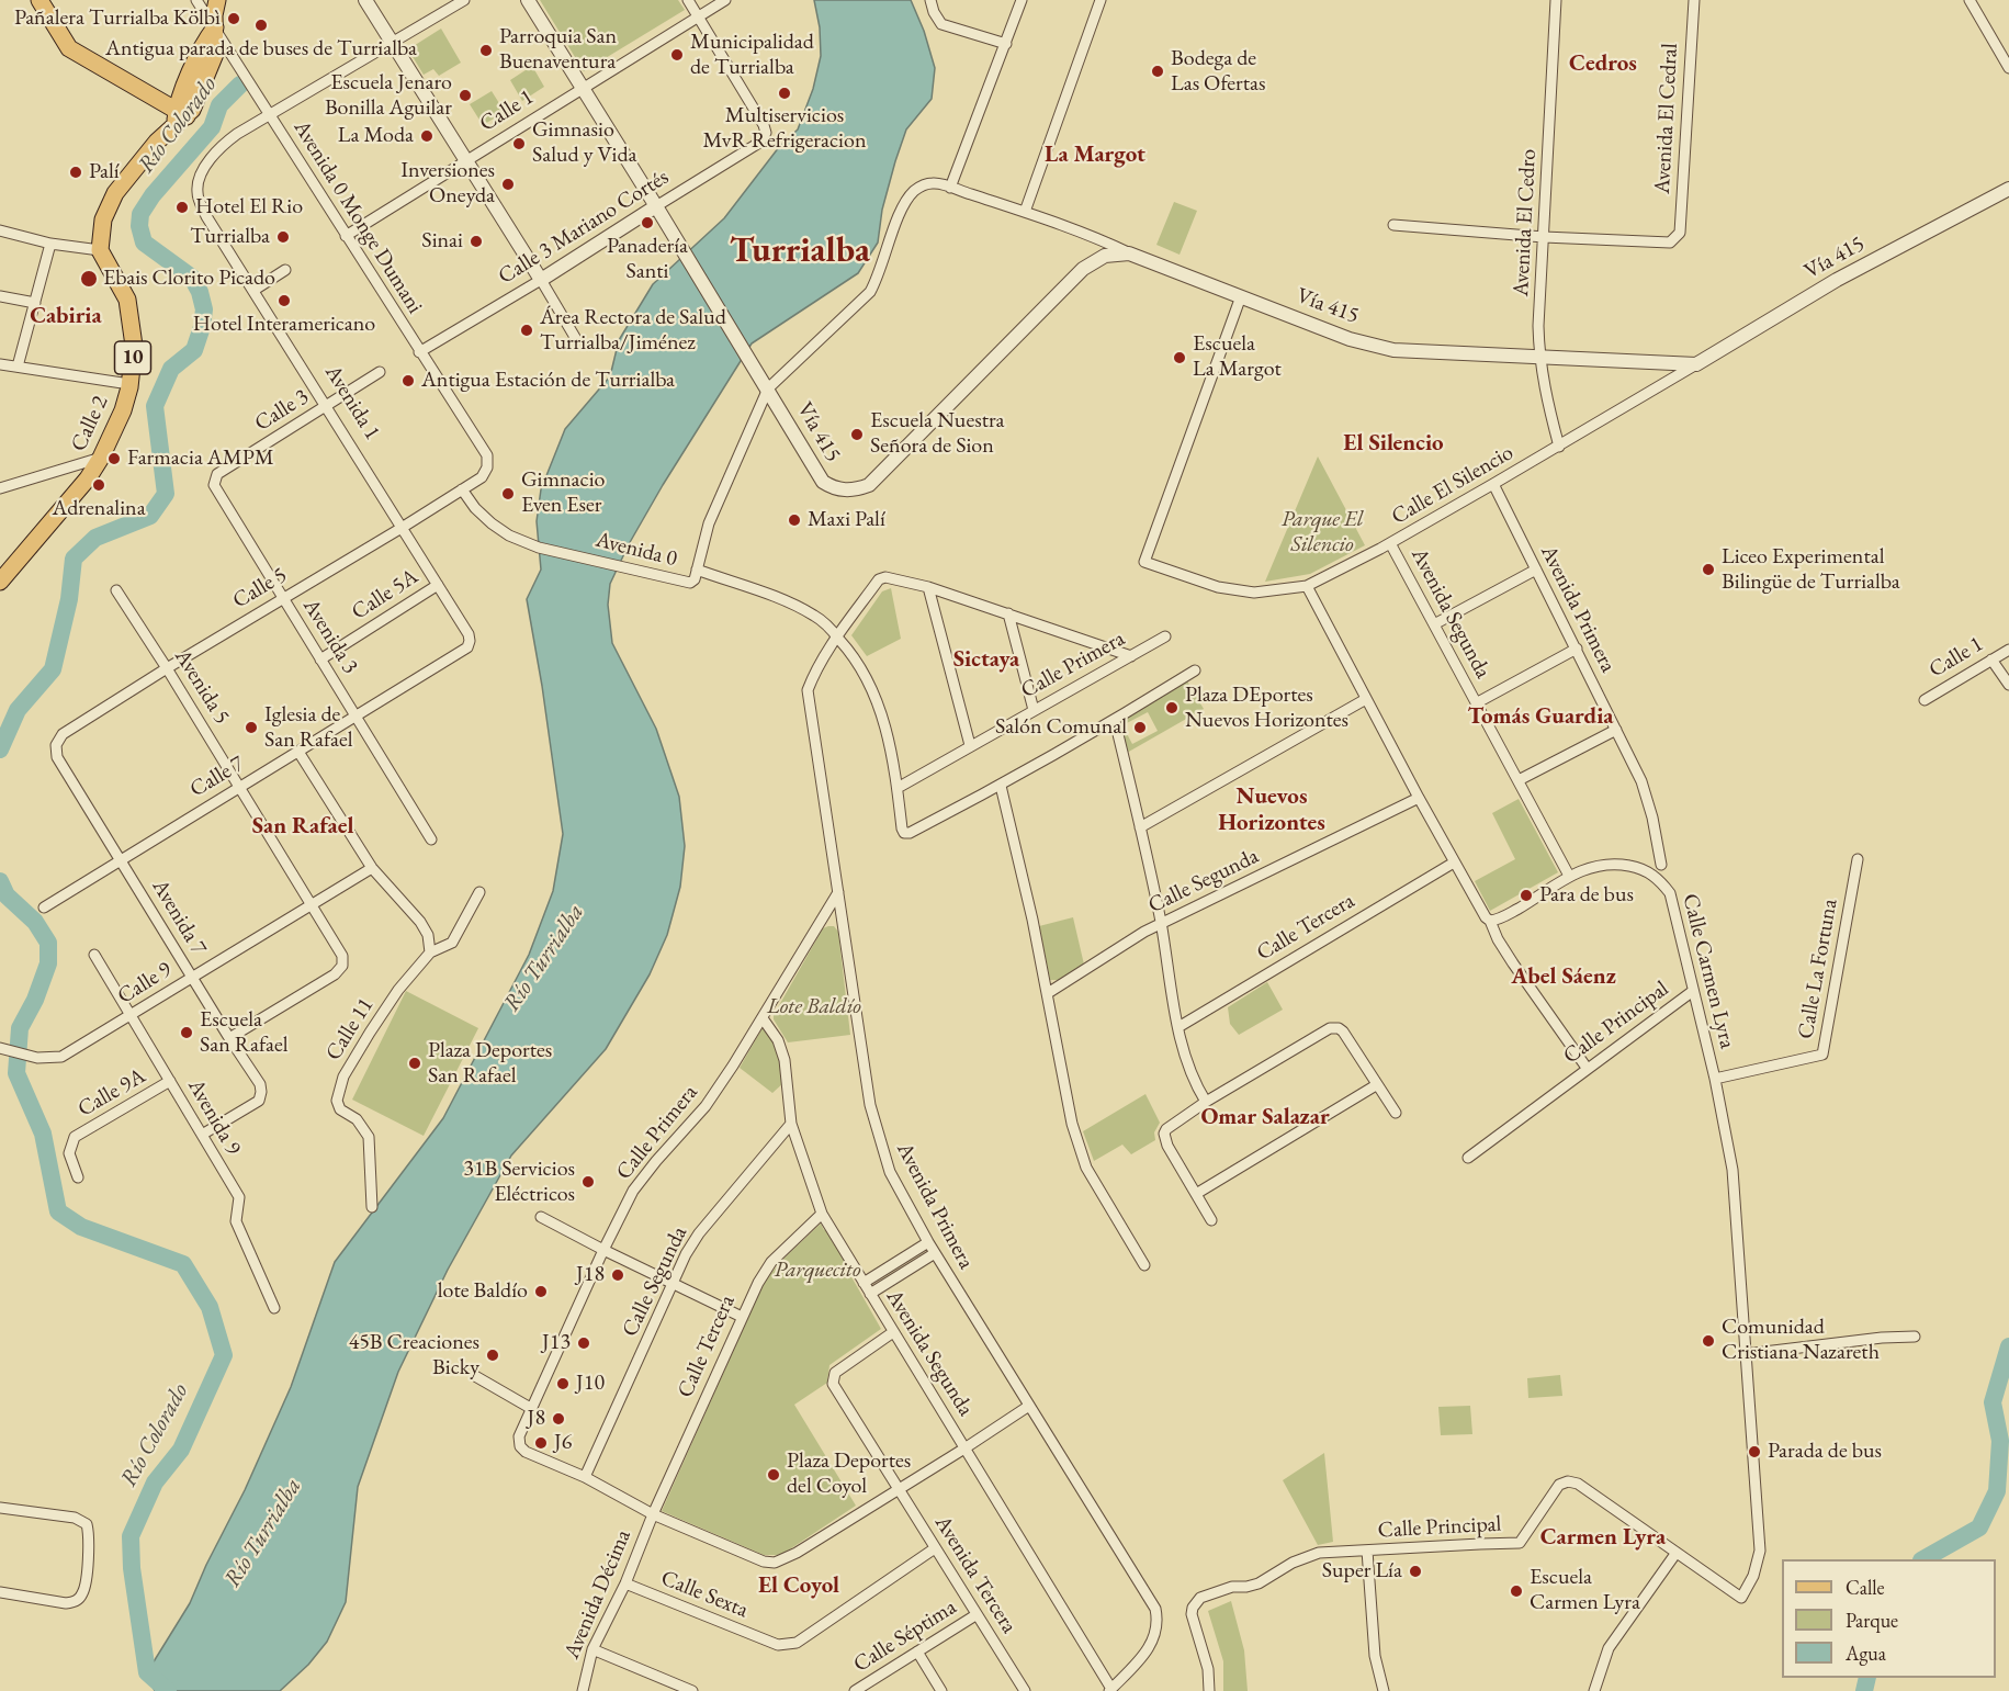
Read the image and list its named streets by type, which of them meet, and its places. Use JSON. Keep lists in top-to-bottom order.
{
  "streets": {
    "main road": ["10", "Calle 2"],
    "street": [
      "Calle 1",
      "Avenida El Cedral",
      "Avenida 0 Monge Dumani",
      "Avenida El Cedro",
      "Calle 3 Mariano Cortés",
      "Vía 415",
      "Avenida 1",
      "Calle 3",
      "Calle El Silencio",
      "Avenida 0",
      "Calle 5",
      "Calle 5A",
      "Avenida Primera",
      "Avenida Segunda",
      "Avenida 3",
      "Calle Primera",
      "Avenida 5",
      "Calle 7",
      "Calle Segunda",
      "Avenida 7",
      "Calle Tercera",
      "Calle La Fortuna",
      "Calle Carmen Lyra",
      "Calle 9",
      "Calle Principal",
      "Calle 11",
      "Calle 9A",
      "Avenida 9",
      "Avenida Tercera",
      "Avenida Décima",
      "Calle Sexta",
      "Calle Séptima"
    ]
  },
  "crossings": [
    ["Calle 1", "Avenida 0 Monge Dumani"],
    ["Calle 1", "Calle 3 Mariano Cortés"],
    ["Calle 1", "Vía 415"],
    ["Avenida El Cedral", "Avenida El Cedro"],
    ["Avenida 0 Monge Dumani", "Calle 3 Mariano Cortés"],
    ["Avenida 0 Monge Dumani", "Avenida 1"],
    ["Avenida 0 Monge Dumani", "Calle 5"],
    ["Avenida El Cedro", "Vía 415"],
    ["Avenida El Cedro", "Calle El Silencio"],
    ["Calle 3 Mariano Cortés", "Vía 415"],
    ["Vía 415", "Calle El Silencio"],
    ["Avenida 1", "Calle 3"],
    ["Avenida 1", "Calle 5"],
    ["Avenida 1", "Calle 5A"],
    ["Avenida 1", "Calle 7"],
    ["Calle 3", "Avenida 3"],
    ["Calle El Silencio", "Avenida Primera"],
    ["Calle El Silencio", "Avenida Segunda"],
    ["Avenida 0", "Calle 5"],
    ["Calle 5", "Avenida 3"],
    ["Calle 5", "Avenida 5"],
    ["Calle 5", "Avenida 7"],
    ["Calle 5A", "Avenida 3"],
    ["Avenida Primera", "Avenida Segunda"],
    ["Avenida Primera", "Calle Primera"],
    ["Avenida Segunda", "Calle Primera"],
    ["Avenida Segunda", "Calle Segunda"],
    ["Avenida Segunda", "Calle Tercera"],
    ["Avenida Segunda", "Calle Carmen Lyra"],
    ["Avenida Segunda", "Avenida Tercera"],
    ["Avenida 3", "Calle 7"],
    ["Calle Primera", "Calle Segunda"],
    ["Avenida 5", "Calle 7"],
    ["Avenida 5", "Avenida 7"],
    ["Avenida 5", "Calle 9"],
    ["Calle 7", "Avenida 7"],
    ["Avenida 7", "Calle 9"],
    ["Avenida 7", "Avenida 9"],
    ["Calle Tercera", "Avenida Décima"],
    ["Calle La Fortuna", "Calle Carmen Lyra"],
    ["Calle Carmen Lyra", "Calle Principal"],
    ["Calle 9", "Avenida 9"],
    ["Calle 9A", "Avenida 9"],
    ["Avenida Tercera", "Calle Sexta"],
    ["Avenida Tercera", "Calle Séptima"],
    ["Avenida Décima", "Calle Sexta"]
  ],
  "districts": [
    "Cedros",
    "La Margot",
    "Turrialba",
    "Cabiria",
    "El Silencio",
    "Sictaya",
    "Tomás Guardia",
    "Nuevos Horizontes",
    "San Rafael",
    "Abel Sáenz",
    "Omar Salazar",
    "Carmen Lyra",
    "El Coyol"
  ],
  "water": ["Río Colorado", "Río Turrialba"],
  "parks": ["Parque El Silencio", "Lote Baldío", "Parquecito"],
  "places": [
    "Pañalera Turrialba Kölbì",
    "Antigua parada de buses de Turrialba",
    "Parroquia San Buenaventura",
    "Municipalidad de Turrialba",
    "Bodega de Las Ofertas",
    "Multiservicios MvR Refrigeracion",
    "Escuela Jenaro Bonilla Aguilar",
    "La Moda",
    "Gimnasio Salud y Vida",
    "Palí",
    "Inversiones Oneyda",
    "Hotel El Rio",
    "Panadería Santi",
    "Turrialba",
    "Sinai",
    "Ebais Clorito Picado",
    "Hotel Interamericano",
    "Área Rectora de Salud Turrialba/Jiménez",
    "Escuela La Margot",
    "Antigua Estación de Turrialba",
    "Escuela Nuestra Señora de Sion",
    "Farmacia AMPM",
    "Adrenalina",
    "Gimnacio Even Eser",
    "Maxi Palí",
    "Liceo Experimental Bilingüe de Turrialba",
    "Plaza DEportes Nuevos Horizontes",
    "Iglesia de San Rafael",
    "Salón Comunal",
    "Para de bus",
    "Escuela San Rafael",
    "Plaza Deportes San Rafael",
    "31B Servicios Eléctricos",
    "J18",
    "lote Baldío",
    "Comunidad Cristiana Nazareth",
    "J13",
    "45B Creaciones Bicky",
    "J10",
    "J8",
    "J6",
    "Parada de bus",
    "Plaza Deportes del Coyol",
    "Super Lía",
    "Escuela Carmen Lyra"
  ],
  "legend": ["Calle", "Parque", "Agua"]
}
